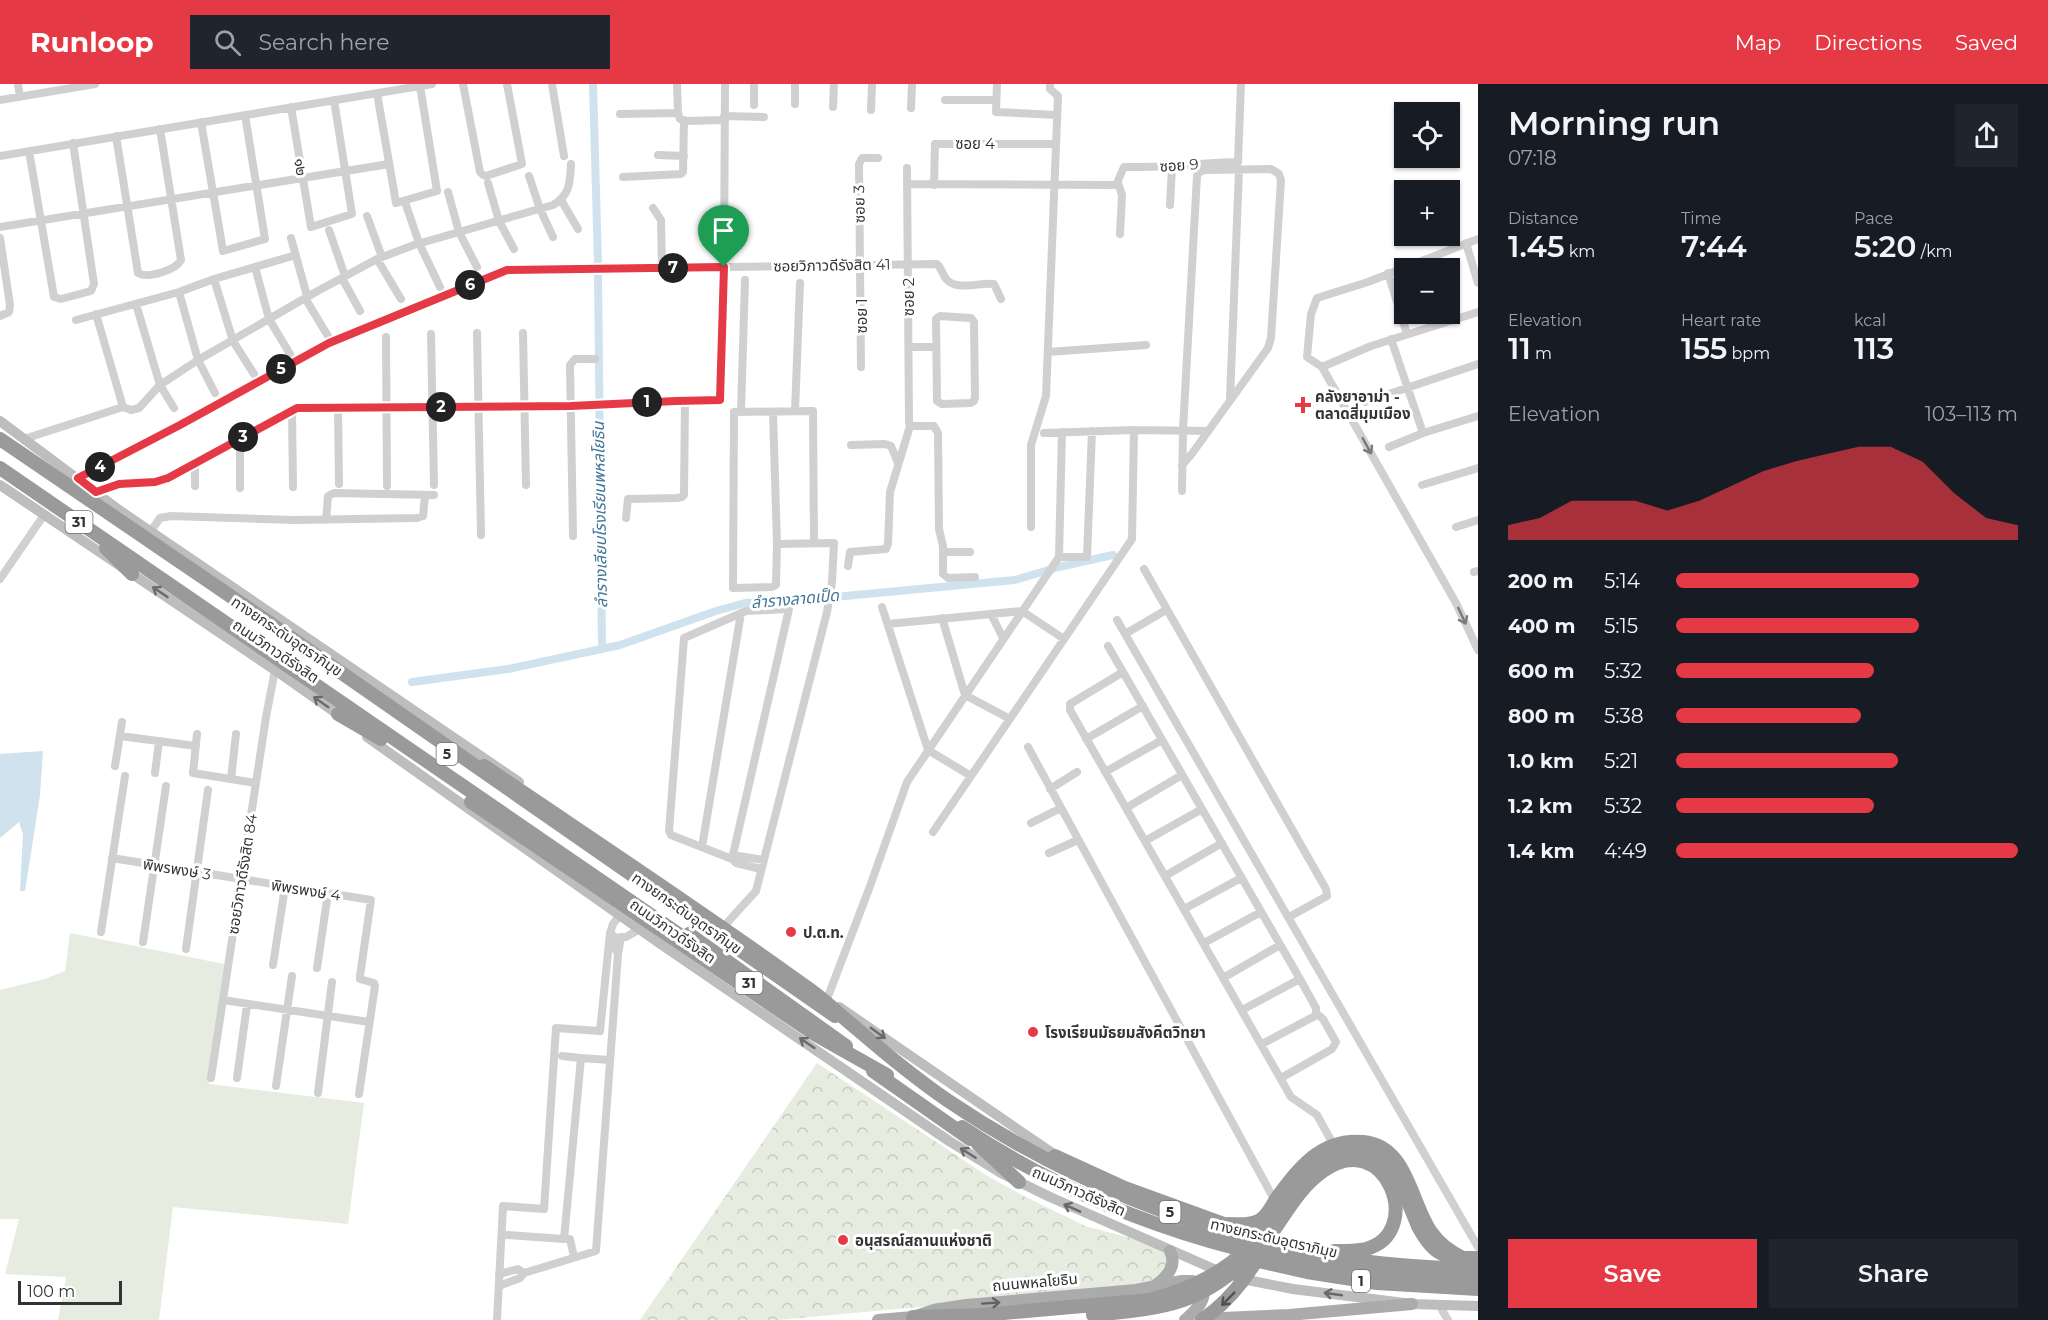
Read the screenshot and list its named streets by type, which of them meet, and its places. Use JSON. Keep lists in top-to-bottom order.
{
  "streets": {
    "highway": [
      "31",
      "ทางยกระดับอุตราภิมุข",
      "ถนนวิภาวดีรังสิต",
      "5",
      "1"
    ],
    "main road": ["ถนนพหลโยธิน"],
    "street": [
      "ซอย 4",
      "ซอย 9",
      "๑๒",
      "ซอย 3",
      "ซอยวิภาวดีรังสิต 41",
      "ซอย 2",
      "ซอย 1",
      "พิพรพงษ์ 3",
      "ซอยวิภาวดีรังสิต 84",
      "พิพรพงษ์ 4"
    ]
  },
  "crossings": [
    ["ซอย 3", "ซอยวิภาวดีรังสิต 41"],
    ["ซอย 3", "ซอย 1"],
    ["ซอยวิภาวดีรังสิต 41", "ซอย 2"],
    ["ซอยวิภาวดีรังสิต 41", "ซอย 1"],
    ["ซอยวิภาวดีรังสิต 41", "ถนนวิภาวดีรังสิต"],
    ["31", "ถนนวิภาวดีรังสิต"],
    ["ทางยกระดับอุตราภิมุข", "5"],
    ["ทางยกระดับอุตราภิมุข", "1"],
    ["ถนนวิภาวดีรังสิต", "5"],
    ["ถนนวิภาวดีรังสิต", "ซอยวิภาวดีรังสิต 84"],
    ["ถนนวิภาวดีรังสิต", "1"],
    ["พิพรพงษ์ 3", "ซอยวิภาวดีรังสิต 84"],
    ["พิพรพงษ์ 3", "พิพรพงษ์ 4"],
    ["ซอยวิภาวดีรังสิต 84", "พิพรพงษ์ 4"],
    ["1", "ถนนพหลโยธิน"]
  ],
  "one_way": ["ถนนพหลโยธิน"],
  "water": ["ลำรางเลียบโรงเรียนพหลโยธิน", "ลำรางลาดเป็ด"],
  "places": {
    "health": ["คลังยาอาม่า - ตลาดสี่มุมเมือง"],
    "other": ["ป.ต.ท.", "โรงเรียนมัธยมสังคีตวิทยา", "อนุสรณ์สถานแห่งชาติ"]
  },
  "scale_bar": "100 m",
  "page": {
    "header": "Runloop",
    "search": "Search here",
    "nav": ["Map", "Directions", "Saved"],
    "heading": ["Morning run", "07:18"],
    "map_buttons": ["+", "−"],
    "stats": [
      ["Distance", "1.45 km"],
      ["Time", "7:44"],
      ["Pace", "5:20 /km"],
      ["Elevation", "11 m"],
      ["Heart rate", "155 bpm"],
      ["kcal", "113"]
    ],
    "pins": [
      "7",
      "6",
      "5",
      "1",
      "2",
      "3",
      "4"
    ],
    "chart": ["Elevation", "103–113 m"],
    "list": [
      {
        "name": "200 m",
        "note": "5:14"
      },
      {
        "name": "400 m",
        "note": "5:15"
      },
      {
        "name": "600 m",
        "note": "5:32"
      },
      {
        "name": "800 m",
        "note": "5:38"
      },
      {
        "name": "1.0 km",
        "note": "5:21"
      },
      {
        "name": "1.2 km",
        "note": "5:32"
      },
      {
        "name": "1.4 km",
        "note": "4:49"
      }
    ],
    "buttons": ["Save", "Share"],
    "scale": "100 m"
  }
}
